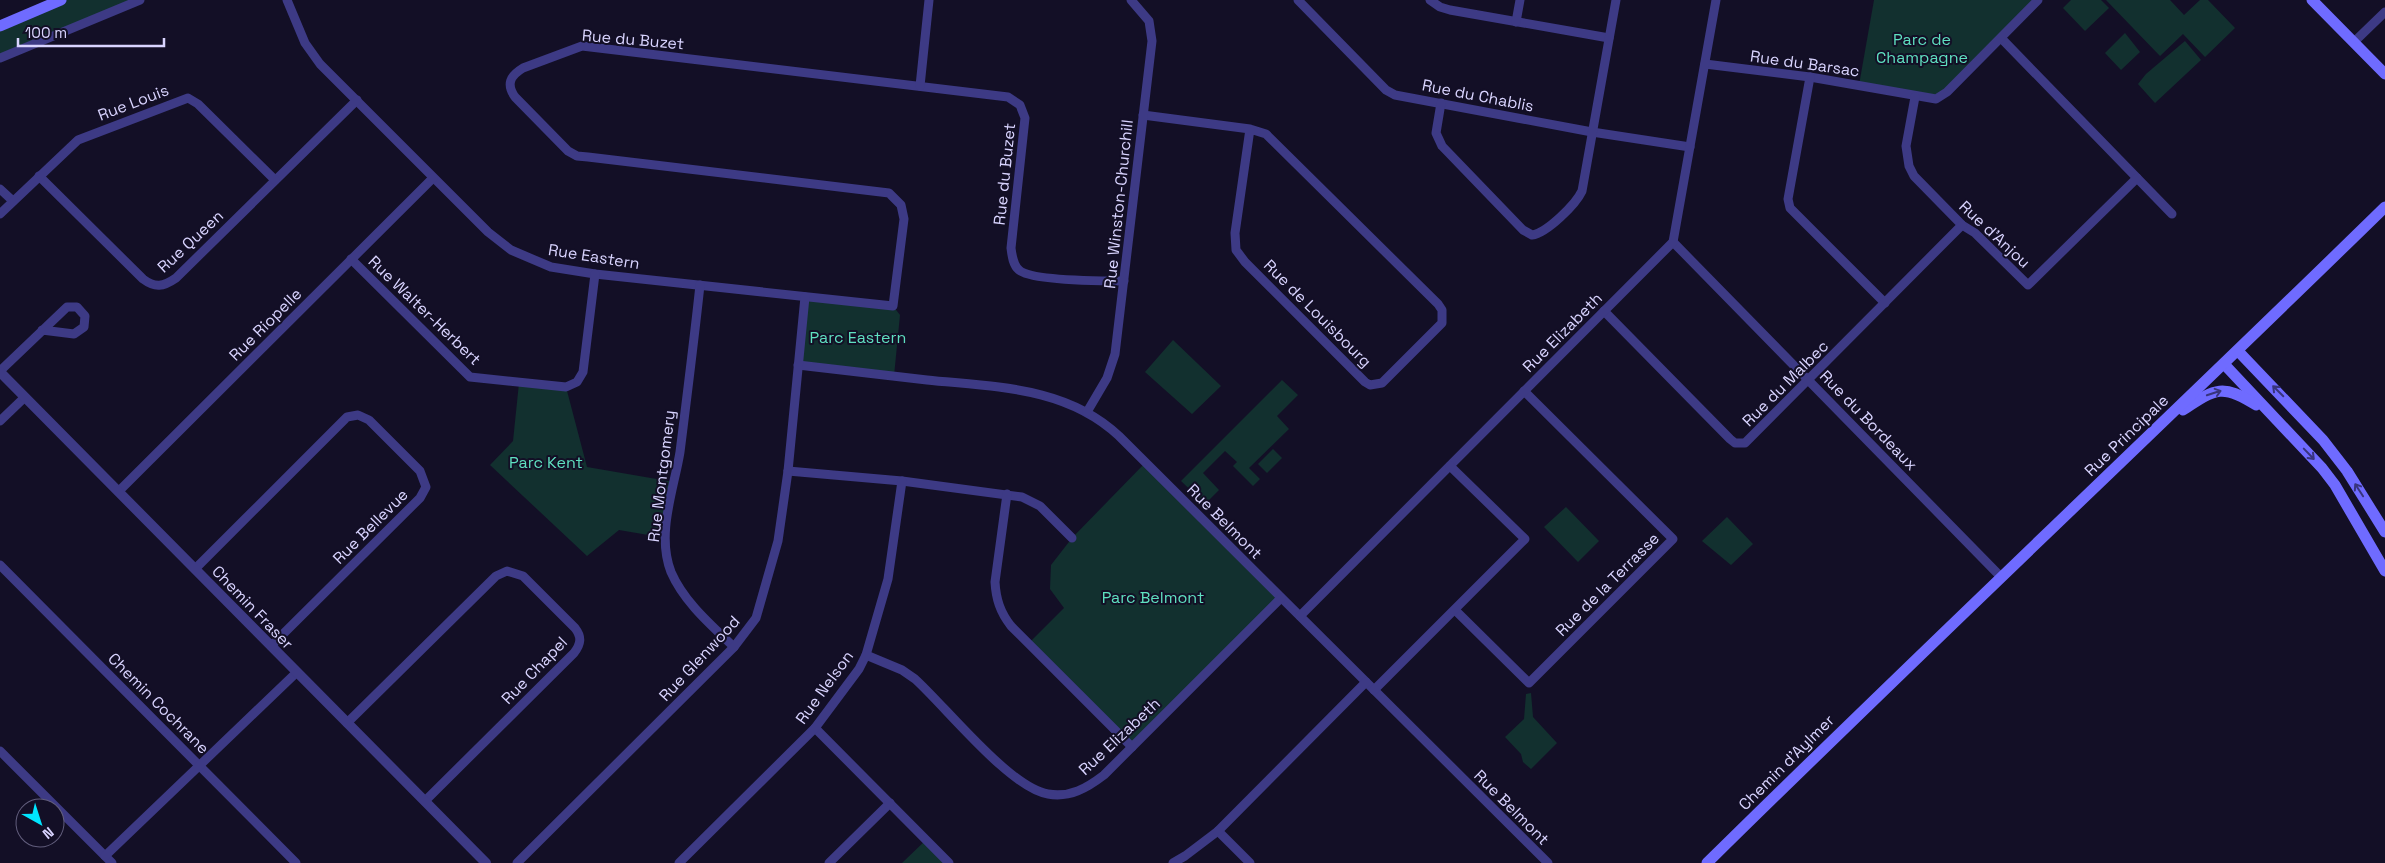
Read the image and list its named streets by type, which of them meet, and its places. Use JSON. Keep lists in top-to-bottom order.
{
  "streets": {
    "main road": ["Rue Principale", "Chemin d'Aylmer"],
    "street": [
      "Rue du Buzet",
      "Rue du Barsac",
      "Rue du Chablis",
      "Rue Louis",
      "Rue Winston-Churchill",
      "Rue d'Anjou",
      "Rue Queen",
      "Rue Eastern",
      "Rue Walter-Herbert",
      "Rue de Louisbourg",
      "Rue Riopelle",
      "Rue Elizabeth",
      "Rue du Malbec",
      "Rue du Bordeaux",
      "Rue Montgomery",
      "Rue Belmont",
      "Rue Bellevue",
      "Rue de la Terrasse",
      "Chemin Fraser",
      "Rue Glenwood",
      "Rue Chapel",
      "Rue Nelson",
      "Chemin Cochrane"
    ]
  },
  "crossings": [
    ["Rue du Buzet", "Rue Winston-Churchill"],
    ["Rue du Buzet", "Rue Eastern"],
    ["Rue du Barsac", "Rue d'Anjou"],
    ["Rue Louis", "Rue Queen"],
    ["Rue Winston-Churchill", "Rue de Louisbourg"],
    ["Rue Winston-Churchill", "Rue Belmont"],
    ["Rue d'Anjou", "Rue du Malbec"],
    ["Rue Queen", "Rue Eastern"],
    ["Rue Eastern", "Rue Walter-Herbert"],
    ["Rue Eastern", "Rue Riopelle"],
    ["Rue Eastern", "Rue Montgomery"],
    ["Rue Eastern", "Rue Glenwood"],
    ["Rue Walter-Herbert", "Rue Riopelle"],
    ["Rue Riopelle", "Chemin Fraser"],
    ["Rue Elizabeth", "Rue du Malbec"],
    ["Rue Elizabeth", "Rue du Bordeaux"],
    ["Rue Elizabeth", "Rue Belmont"],
    ["Rue Elizabeth", "Rue de la Terrasse"],
    ["Rue Elizabeth", "Rue Nelson"],
    ["Rue du Malbec", "Rue du Bordeaux"],
    ["Rue du Bordeaux", "Rue Principale"],
    ["Rue Principale", "Chemin d'Aylmer"],
    ["Rue Montgomery", "Rue Glenwood"],
    ["Rue Belmont", "Rue Glenwood"],
    ["Rue Bellevue", "Chemin Fraser"],
    ["Chemin Fraser", "Rue Chapel"]
  ],
  "parks": [
    "Parc de Champagne",
    "Parc Eastern",
    "Parc Kent",
    "Parc Belmont"
  ],
  "scale_bar": "100 m",
  "north": "bottom right"
}
